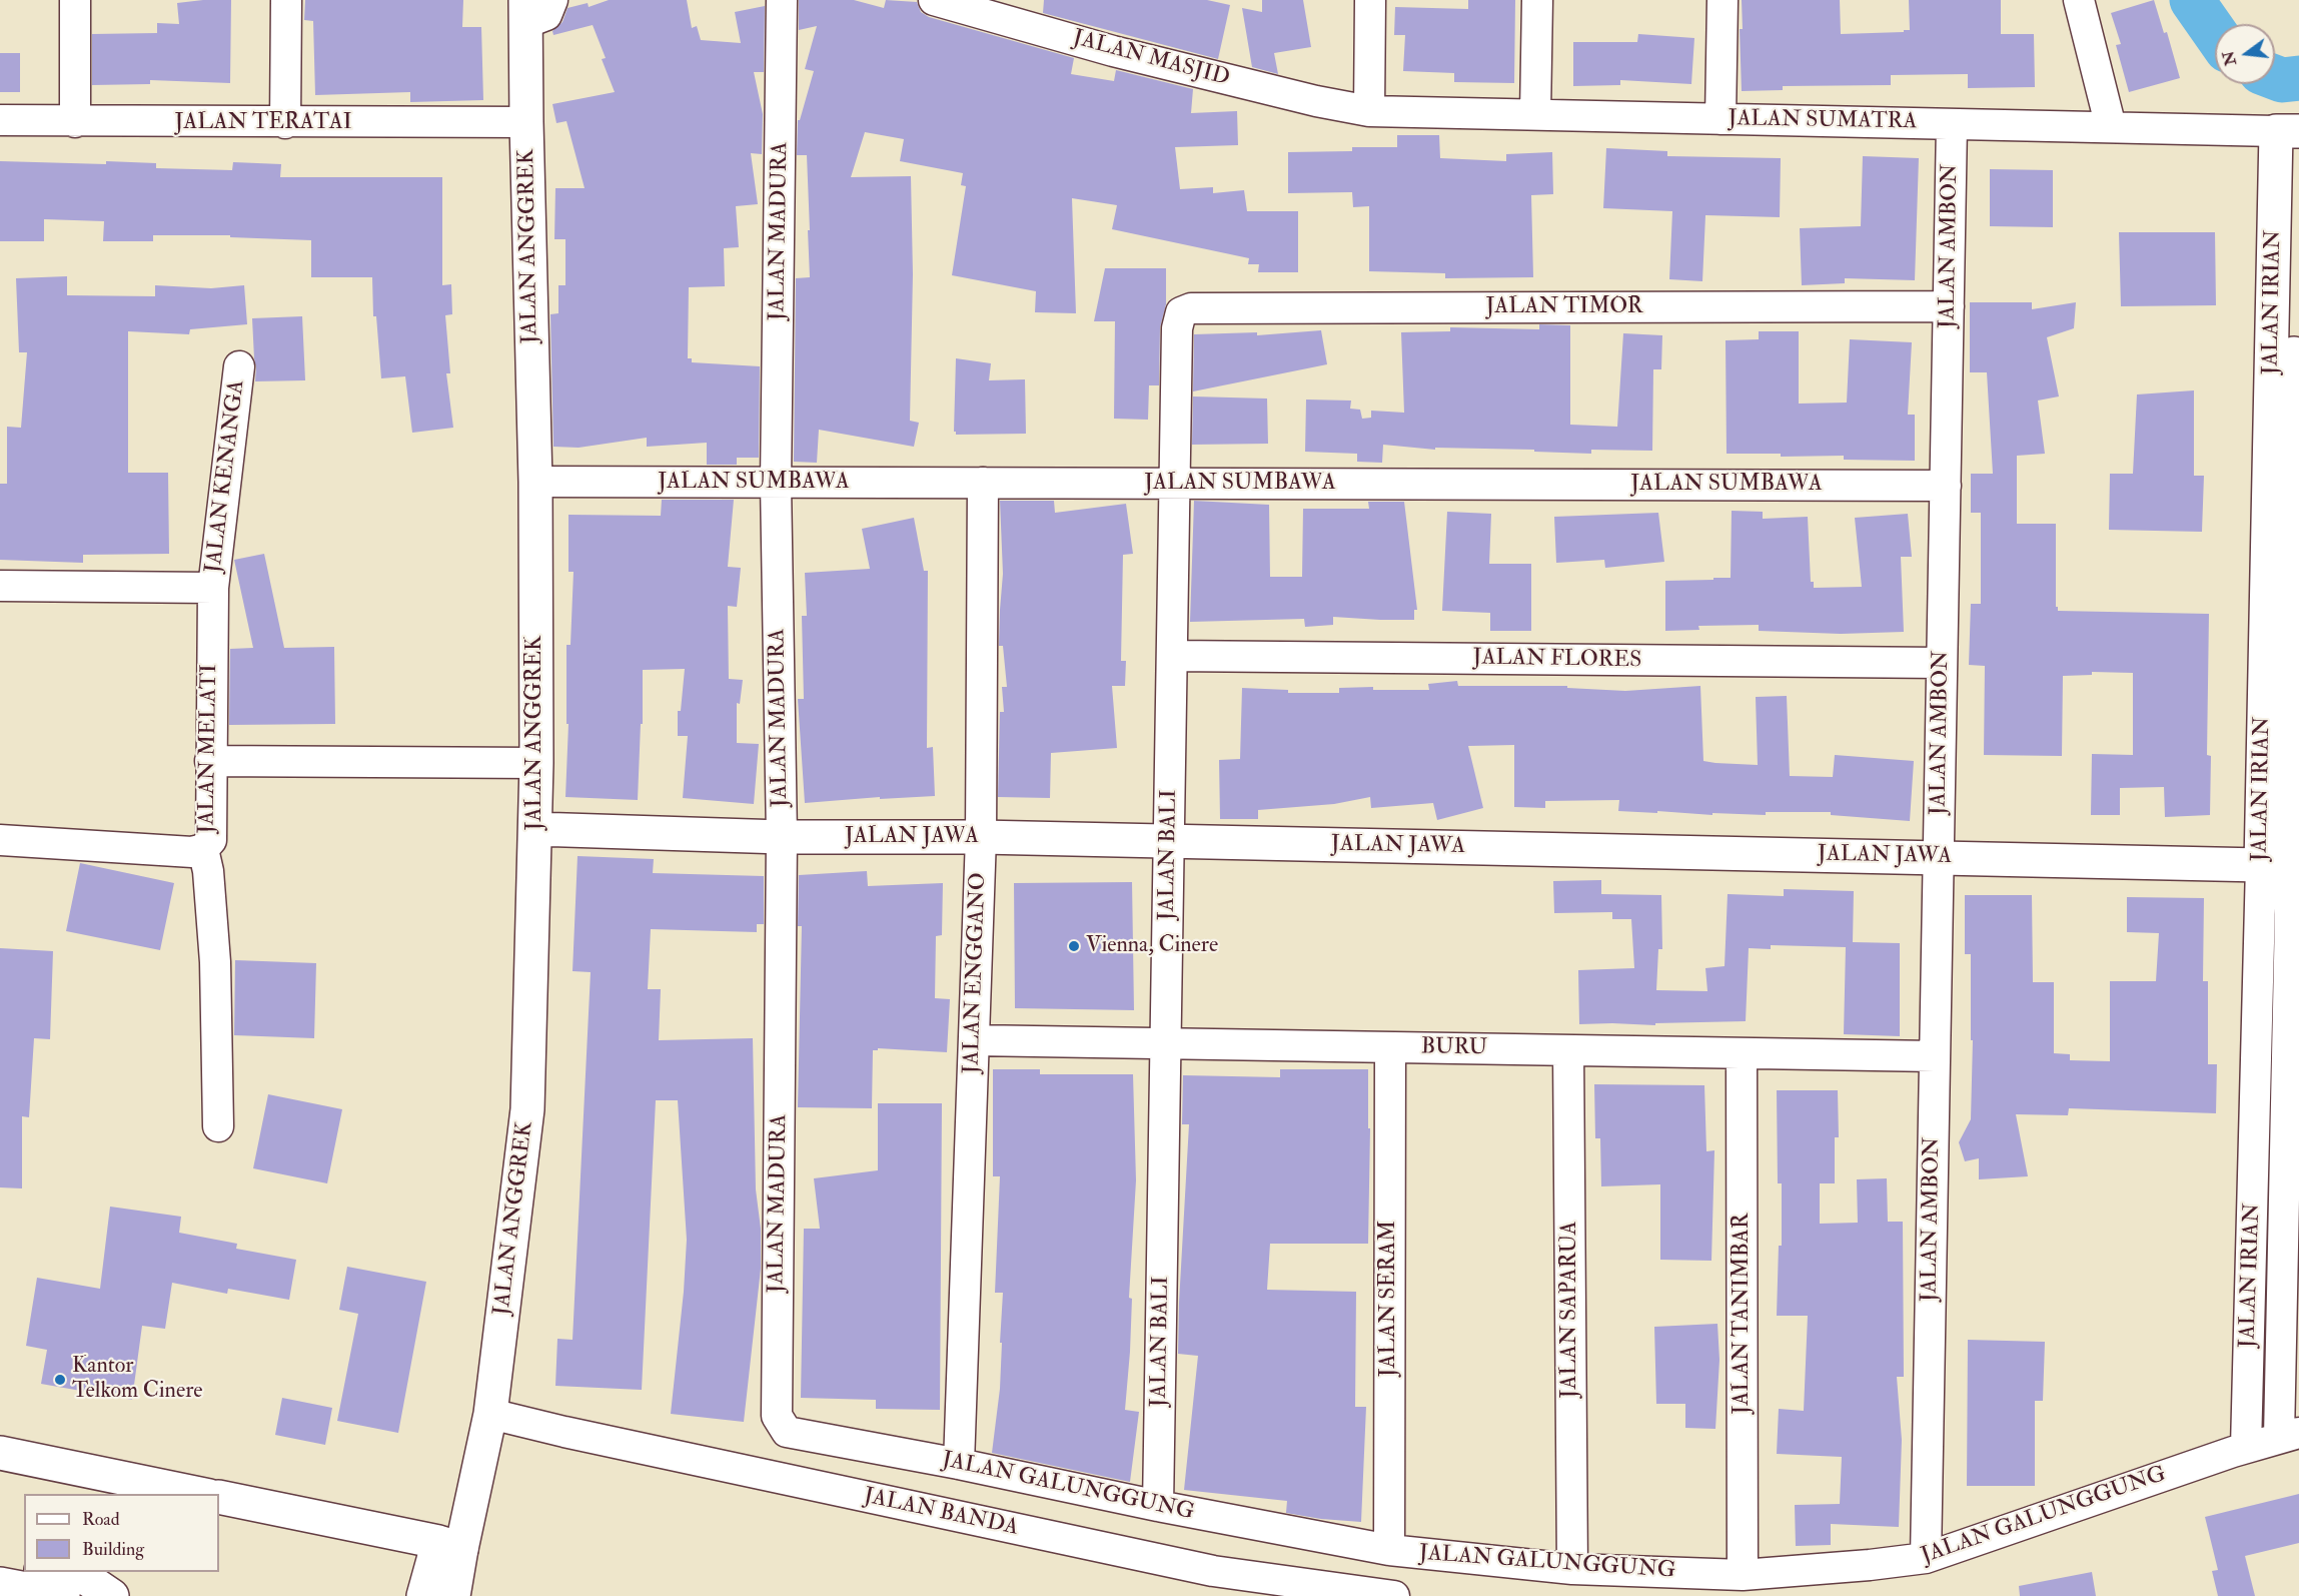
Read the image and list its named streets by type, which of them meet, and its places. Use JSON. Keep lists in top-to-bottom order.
{
  "streets": {
    "street": [
      "JALAN MASJID",
      "JALAN SUMATRA",
      "JALAN TERATAI",
      "JALAN MADURA",
      "JALAN ANGGREK",
      "JALAN AMBON",
      "JALAN IRIAN",
      "JALAN TIMOR",
      "JALAN KENANGA",
      "JALAN SUMBAWA",
      "JALAN FLORES",
      "JALAN MELATI",
      "JALAN JAWA",
      "JALAN BALI",
      "JALAN ENGGANO",
      "BURU",
      "JALAN SERAM",
      "JALAN SAPARUA",
      "JALAN TANIMBAR",
      "JALAN GALUNGGUNG",
      "JALAN BANDA"
    ]
  },
  "crossings": [
    ["JALAN MASJID", "JALAN SUMATRA"],
    ["JALAN SUMATRA", "JALAN AMBON"],
    ["JALAN SUMATRA", "JALAN IRIAN"],
    ["JALAN TERATAI", "JALAN ANGGREK"],
    ["JALAN MADURA", "JALAN SUMBAWA"],
    ["JALAN MADURA", "JALAN JAWA"],
    ["JALAN MADURA", "JALAN GALUNGGUNG"],
    ["JALAN ANGGREK", "JALAN SUMBAWA"],
    ["JALAN ANGGREK", "JALAN JAWA"],
    ["JALAN ANGGREK", "JALAN BANDA"],
    ["JALAN AMBON", "JALAN TIMOR"],
    ["JALAN AMBON", "JALAN SUMBAWA"],
    ["JALAN AMBON", "JALAN FLORES"],
    ["JALAN AMBON", "JALAN JAWA"],
    ["JALAN AMBON", "BURU"],
    ["JALAN AMBON", "JALAN GALUNGGUNG"],
    ["JALAN IRIAN", "JALAN JAWA"],
    ["JALAN IRIAN", "JALAN GALUNGGUNG"],
    ["JALAN TIMOR", "JALAN BALI"],
    ["JALAN KENANGA", "JALAN MELATI"],
    ["JALAN SUMBAWA", "JALAN BALI"],
    ["JALAN SUMBAWA", "JALAN ENGGANO"],
    ["JALAN FLORES", "JALAN BALI"],
    ["JALAN JAWA", "JALAN BALI"],
    ["JALAN JAWA", "JALAN ENGGANO"],
    ["JALAN BALI", "BURU"],
    ["JALAN BALI", "JALAN GALUNGGUNG"],
    ["JALAN ENGGANO", "BURU"],
    ["JALAN ENGGANO", "JALAN GALUNGGUNG"],
    ["BURU", "JALAN SERAM"],
    ["BURU", "JALAN SAPARUA"],
    ["BURU", "JALAN TANIMBAR"],
    ["JALAN SERAM", "JALAN GALUNGGUNG"],
    ["JALAN SAPARUA", "JALAN GALUNGGUNG"],
    ["JALAN TANIMBAR", "JALAN GALUNGGUNG"]
  ],
  "places": ["Vienna, Cinere", "Kantor Telkom Cinere"],
  "legend": ["Road", "Building"],
  "north": "left"
}
